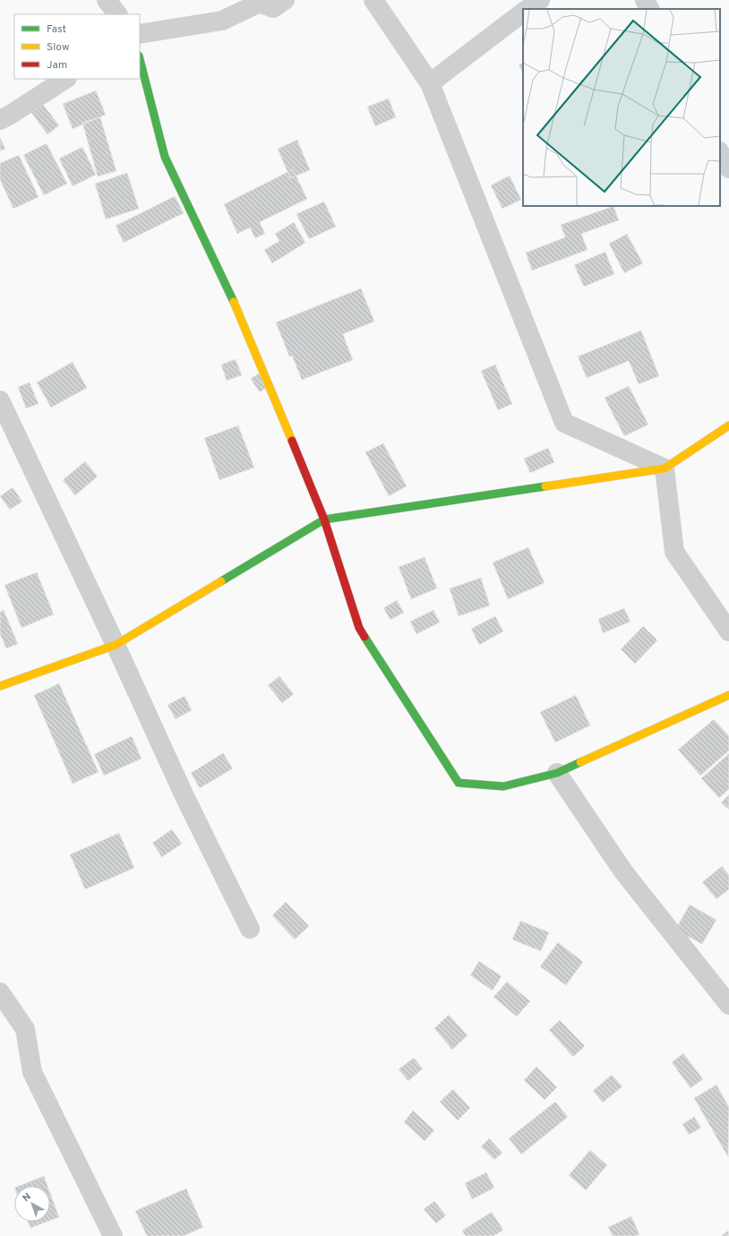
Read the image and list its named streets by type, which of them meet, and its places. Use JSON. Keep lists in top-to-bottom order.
{
  "legend": ["Fast", "Slow", "Jam"],
  "north": "top left"
}
